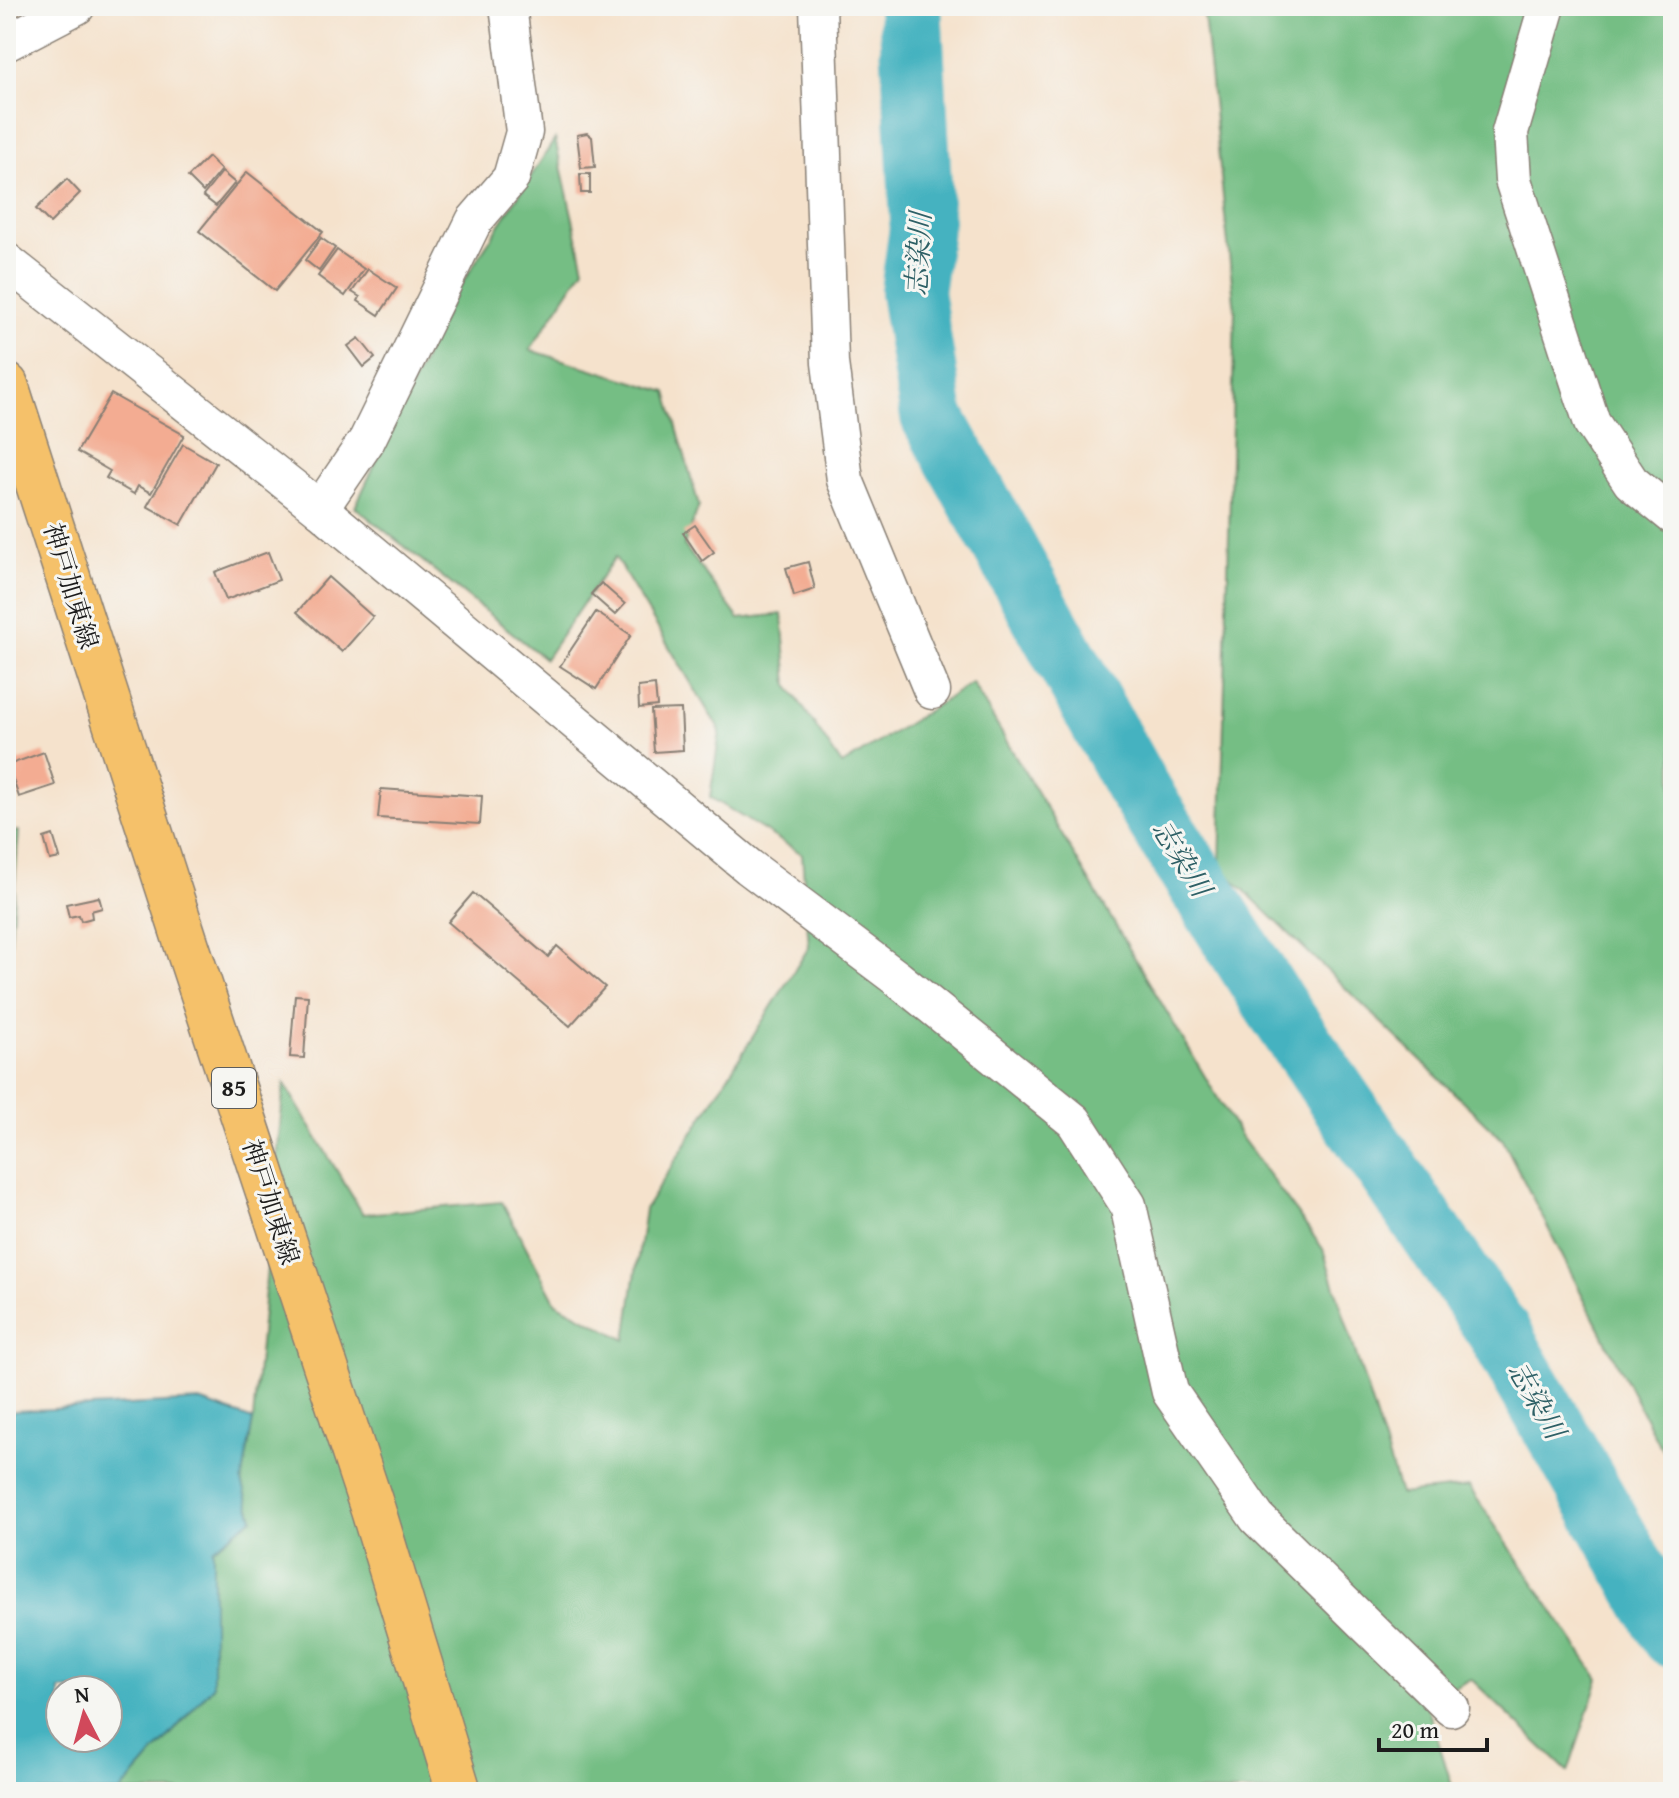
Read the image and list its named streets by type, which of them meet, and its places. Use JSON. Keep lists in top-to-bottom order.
{
  "streets": {
    "main road": ["神戸加東線", "85"]
  },
  "water": ["志染川"],
  "scale_bar": "20 m",
  "north": "top"
}
